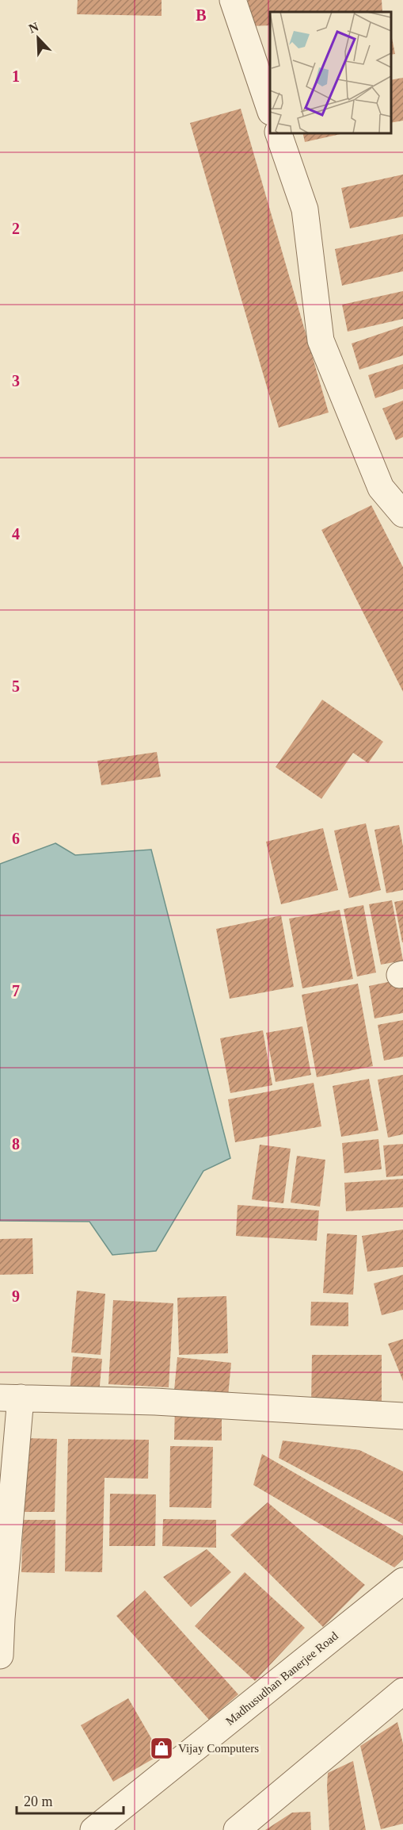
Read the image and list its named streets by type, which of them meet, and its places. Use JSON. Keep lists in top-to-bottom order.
{
  "streets": {
    "street": ["Madhusudhan Banerjee Road"]
  },
  "places": {
    "shop": ["Vijay Computers"]
  },
  "scale_bar": "20 m",
  "north": "top left",
  "grid": {
    "columns": ["B"],
    "rows": [
      "1",
      "2",
      "3",
      "4",
      "5",
      "6",
      "7",
      "8",
      "9"
    ]
  }
}
